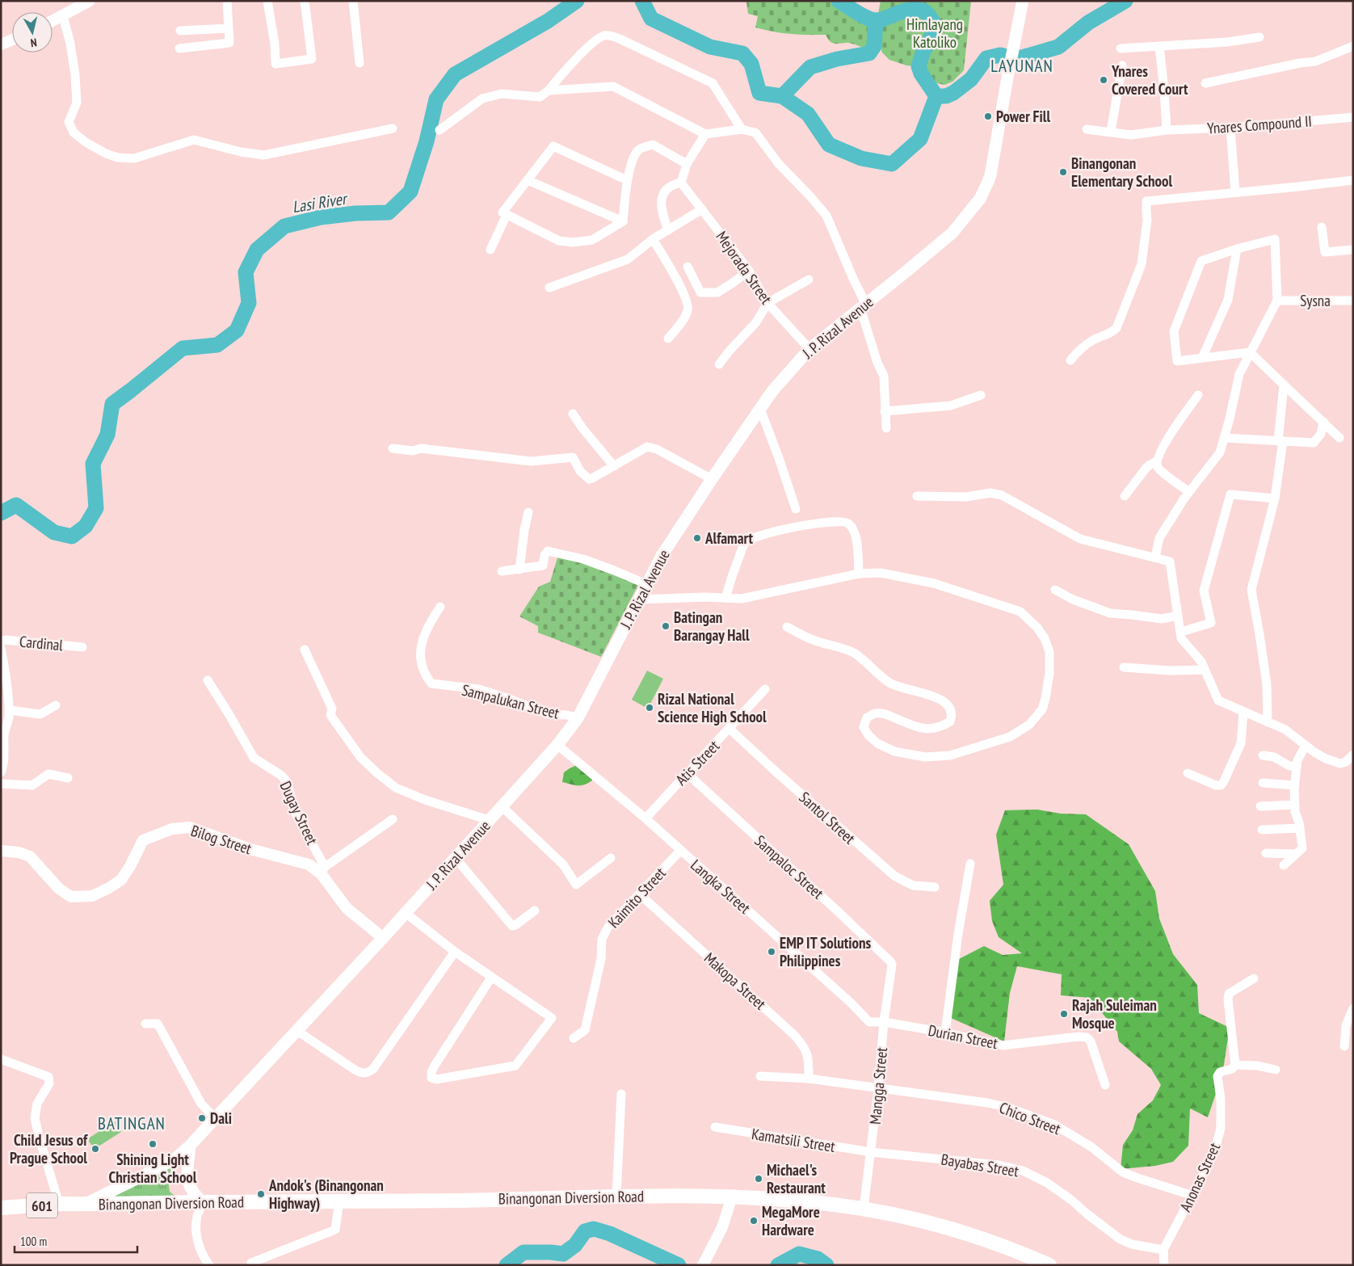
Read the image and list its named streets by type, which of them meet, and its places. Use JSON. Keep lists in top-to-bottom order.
{
  "streets": {
    "main road": ["J. P. Rizal Avenue", "Binangonan Diversion Road", "601"],
    "street": [
      "Ynares Compound II",
      "Mejorada Street",
      "Sysna",
      "Cardinal",
      "Sampalukan Street",
      "Atis Street",
      "Dugay Street",
      "Santol Street",
      "Bilog Street",
      "Sampaloc Street",
      "Langka Street",
      "Kaimito Street",
      "Makopa Street",
      "Durian Street",
      "Mangga Street",
      "Chico Street",
      "Kamatsili Street",
      "Bayabas Street",
      "Anonas Street"
    ]
  },
  "crossings": [
    ["Mejorada Street", "J. P. Rizal Avenue"],
    ["J. P. Rizal Avenue", "Sampalukan Street"],
    ["J. P. Rizal Avenue", "Bilog Street"],
    ["J. P. Rizal Avenue", "Langka Street"],
    ["J. P. Rizal Avenue", "Binangonan Diversion Road"],
    ["J. P. Rizal Avenue", "601"],
    ["Atis Street", "Santol Street"],
    ["Atis Street", "Sampaloc Street"],
    ["Atis Street", "Langka Street"],
    ["Dugay Street", "Bilog Street"],
    ["Sampaloc Street", "Mangga Street"],
    ["Langka Street", "Kaimito Street"],
    ["Langka Street", "Durian Street"],
    ["Langka Street", "Mangga Street"],
    ["Kaimito Street", "Makopa Street"],
    ["Makopa Street", "Chico Street"],
    ["Durian Street", "Mangga Street"],
    ["Mangga Street", "Chico Street"],
    ["Mangga Street", "Kamatsili Street"],
    ["Mangga Street", "Bayabas Street"],
    ["Mangga Street", "Binangonan Diversion Road"],
    ["Chico Street", "Anonas Street"],
    ["Kamatsili Street", "Bayabas Street"],
    ["Bayabas Street", "Anonas Street"],
    ["Binangonan Diversion Road", "601"]
  ],
  "districts": ["LAYUNAN", "BATINGAN"],
  "water": ["Lasi River"],
  "parks": ["Himlayang Katoliko"],
  "places": [
    "Ynares Covered Court",
    "Power Fill",
    "Binangonan Elementary School",
    "Alfamart",
    "Batingan Barangay Hall",
    "Rizal National Science High School",
    "EMP IT Solutions Philippines",
    "Rajah Suleiman Mosque",
    "Dali",
    "Shining Light Christian School",
    "Child Jesus of Prague School",
    "Michael's Restaurant",
    "Andok's (Binangonan Highway)",
    "MegaMore Hardware"
  ],
  "scale_bar": "100 m",
  "north": "bottom"
}
